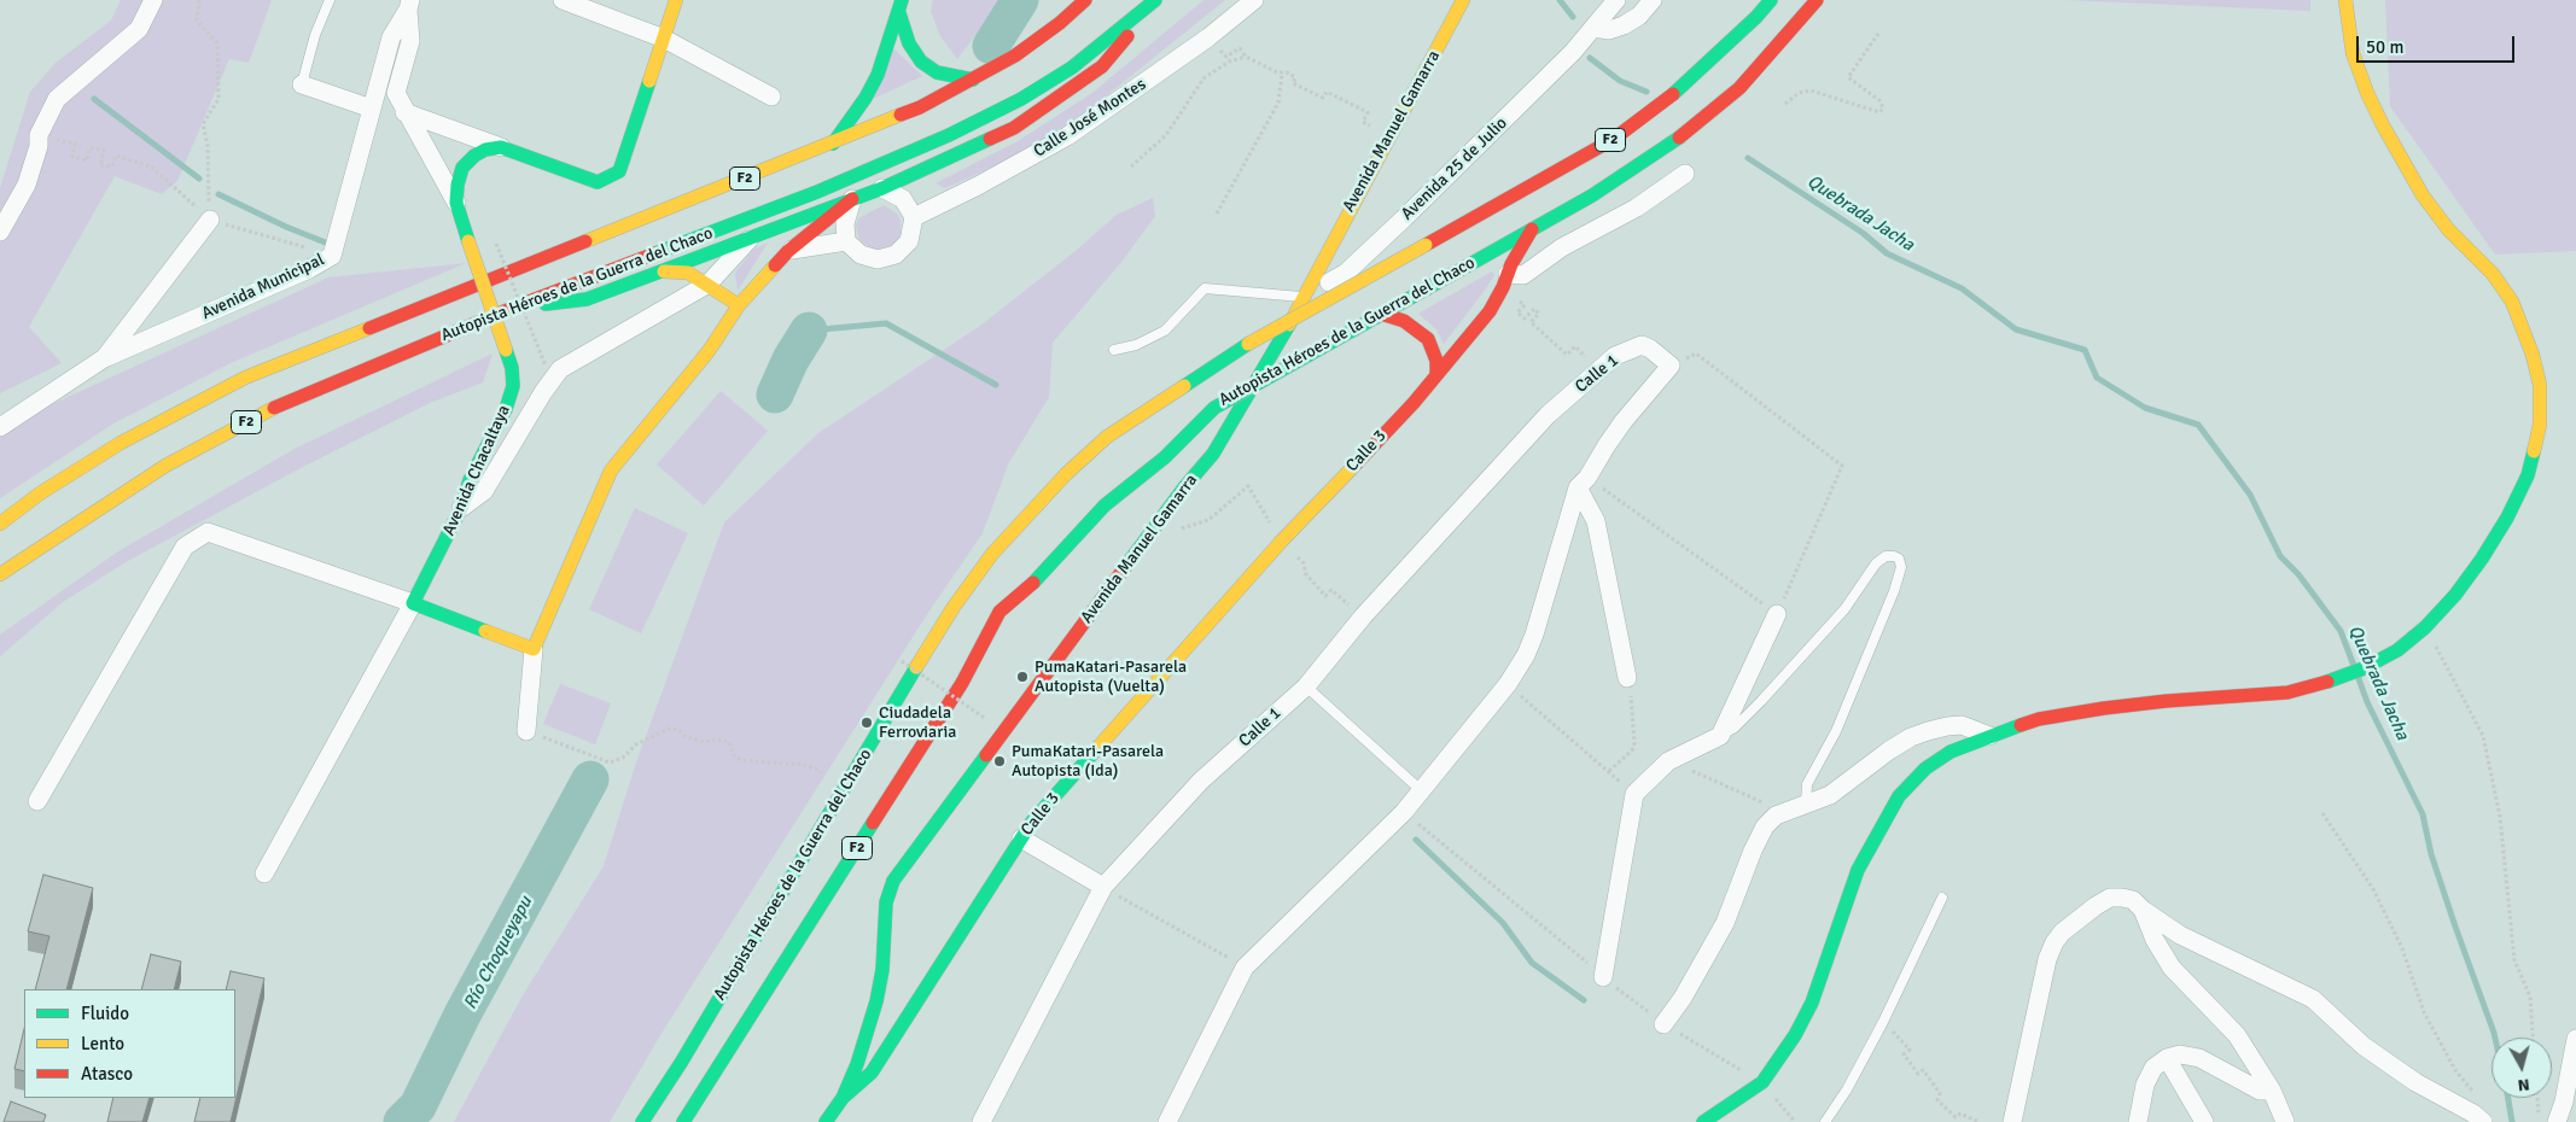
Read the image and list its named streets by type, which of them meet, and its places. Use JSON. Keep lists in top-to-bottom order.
{
  "streets": {
    "main road": [
      "Avenida Manuel Gamarra",
      "F2",
      "Autopista Héroes de la Guerra del Chaco",
      "Calle 3",
      "Avenida Chacaltaya"
    ],
    "street": [
      "Calle José Montes",
      "Avenida 25 de Julio",
      "Avenida Municipal",
      "Calle 1"
    ]
  },
  "crossings": [
    ["Avenida Manuel Gamarra", "Avenida 25 de Julio"],
    ["Avenida Manuel Gamarra", "Calle 3"],
    ["Autopista Héroes de la Guerra del Chaco", "Calle 3"],
    ["Avenida Municipal", "Avenida Chacaltaya"]
  ],
  "water": ["Quebrada Jacha", "Río Choqueyapu"],
  "places": ["PumaKatari-Pasarela Autopista (Vuelta)", "Ciudadela Ferroviaria", "PumaKatari-Pasarela Autopista (Ida)"],
  "legend": ["Fluido", "Lento", "Atasco"],
  "scale_bar": "50 m",
  "north": "bottom"
}
